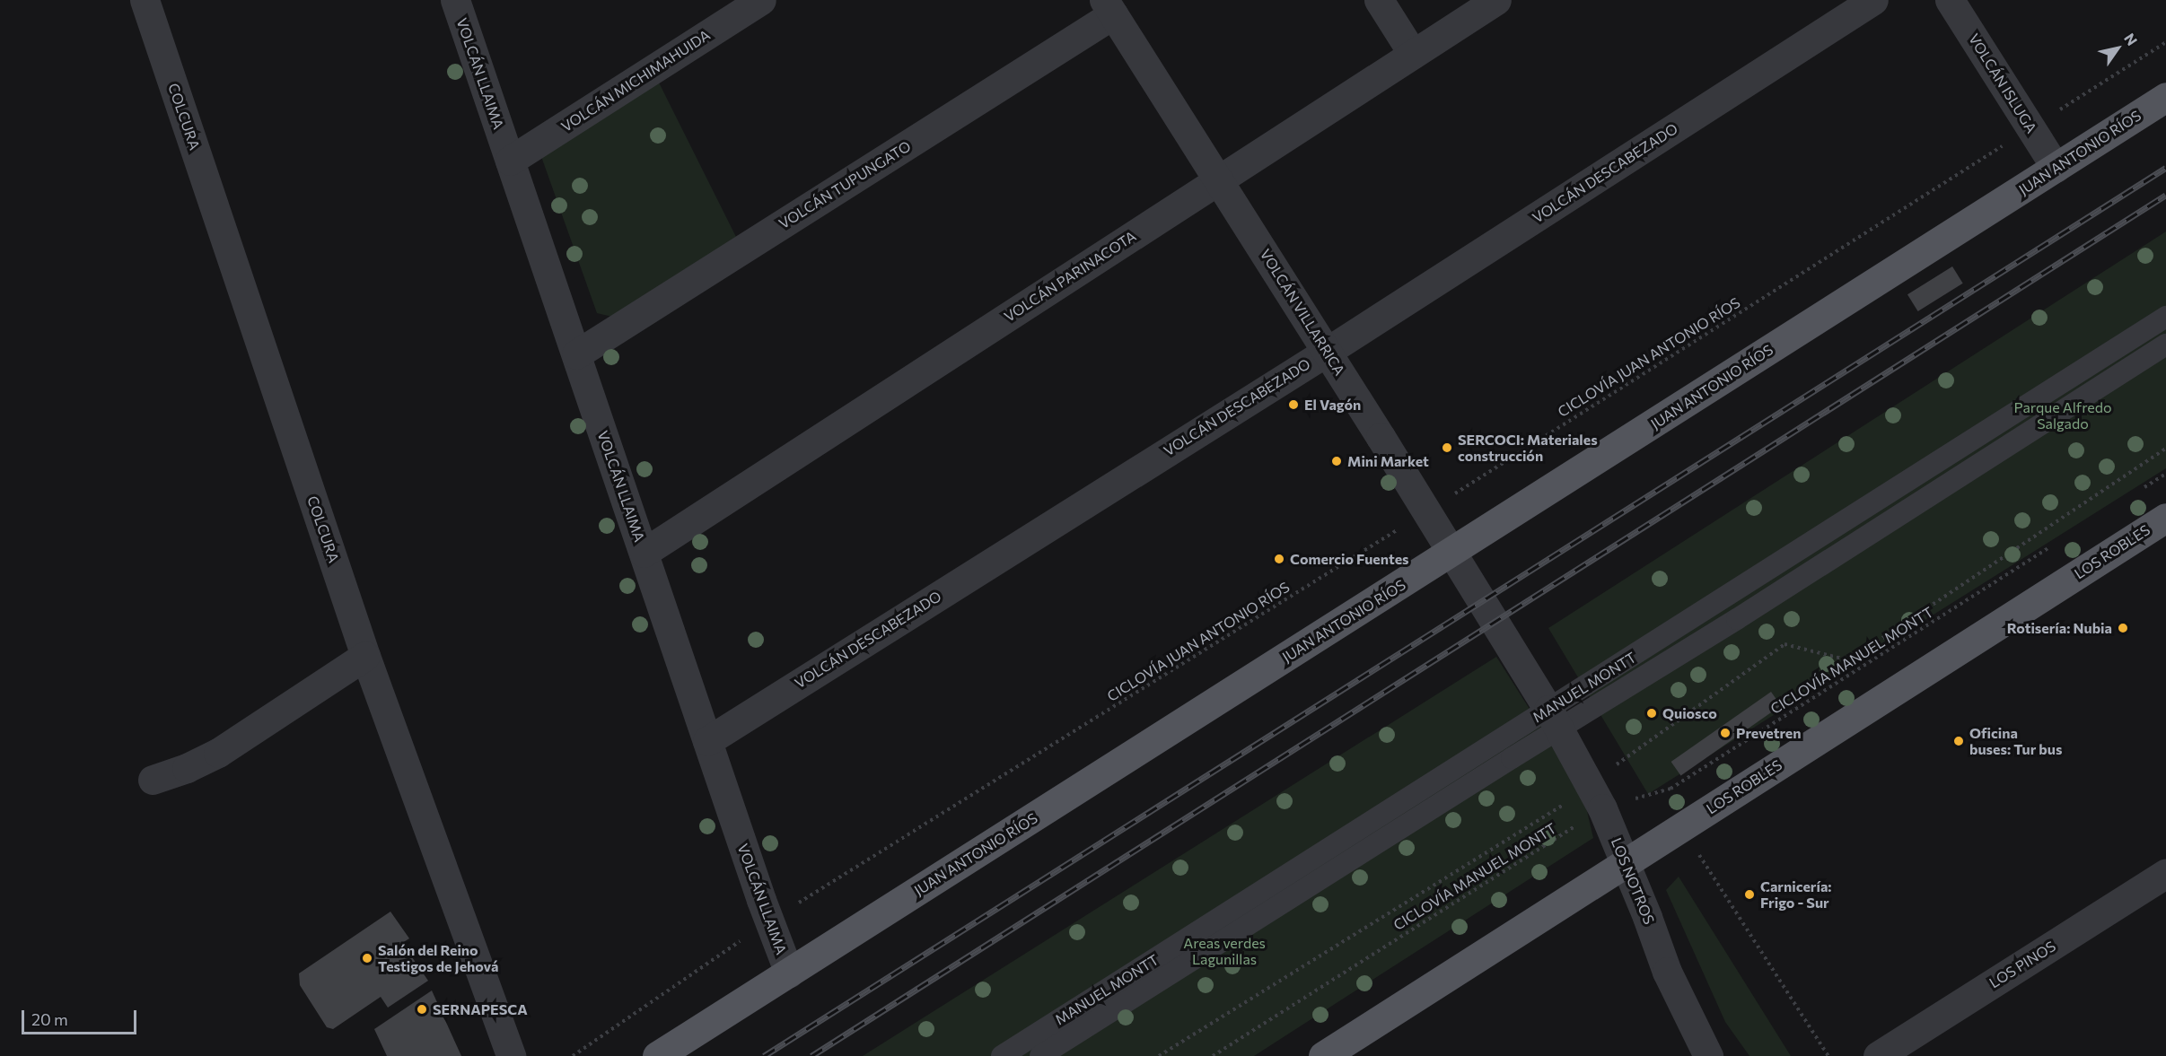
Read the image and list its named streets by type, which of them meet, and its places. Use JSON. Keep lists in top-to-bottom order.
{
  "streets": {
    "main road": ["JUAN ANTONIO RÍOS", "LOS ROBLES"],
    "street": [
      "VOLCÁN LLAIMA",
      "VOLCÁN MICHIMAHUIDA",
      "VOLCÁN ISLUGA",
      "COLCURA",
      "VOLCÁN DESCABEZADO",
      "VOLCÁN TUPUNGATO",
      "VOLCÁN PARINACOTA",
      "VOLCÁN VILLARRICA",
      "LOS NOTROS",
      "LOS PINOS"
    ],
    "lane": ["MANUEL MONTT"],
    "path": ["CICLOVÍA JUAN ANTONIO RÍOS", "CICLOVÍA MANUEL MONTT"]
  },
  "crossings": [
    ["VOLCÁN LLAIMA", "VOLCÁN MICHIMAHUIDA"],
    ["VOLCÁN LLAIMA", "JUAN ANTONIO RÍOS"],
    ["VOLCÁN LLAIMA", "VOLCÁN DESCABEZADO"],
    ["VOLCÁN LLAIMA", "VOLCÁN TUPUNGATO"],
    ["VOLCÁN LLAIMA", "VOLCÁN PARINACOTA"],
    ["VOLCÁN LLAIMA", "CICLOVÍA JUAN ANTONIO RÍOS"],
    ["VOLCÁN ISLUGA", "JUAN ANTONIO RÍOS"],
    ["VOLCÁN ISLUGA", "CICLOVÍA JUAN ANTONIO RÍOS"],
    ["JUAN ANTONIO RÍOS", "VOLCÁN VILLARRICA"],
    ["VOLCÁN DESCABEZADO", "VOLCÁN VILLARRICA"],
    ["VOLCÁN TUPUNGATO", "VOLCÁN VILLARRICA"],
    ["VOLCÁN PARINACOTA", "VOLCÁN VILLARRICA"],
    ["VOLCÁN VILLARRICA", "CICLOVÍA JUAN ANTONIO RÍOS"],
    ["VOLCÁN VILLARRICA", "MANUEL MONTT"],
    ["VOLCÁN VILLARRICA", "LOS NOTROS"],
    ["LOS ROBLES", "LOS NOTROS"],
    ["CICLOVÍA MANUEL MONTT", "LOS NOTROS"],
    ["MANUEL MONTT", "LOS NOTROS"]
  ],
  "parks": ["Parque Alfredo Salgado", "Areas verdes Lagunillas"],
  "places": [
    "El Vagón",
    "SERCOCI: Materiales construcción",
    "Mini Market",
    "Comercio Fuentes",
    "Rotisería: Nubia",
    "Quiosco",
    "Prevetren",
    "Oficina buses: Tur bus",
    "Carnicería: Frigo - Sur",
    "Salón del Reino Testigos de Jehová",
    "SERNAPESCA"
  ],
  "scale_bar": "20 m",
  "north": "top right"
}
